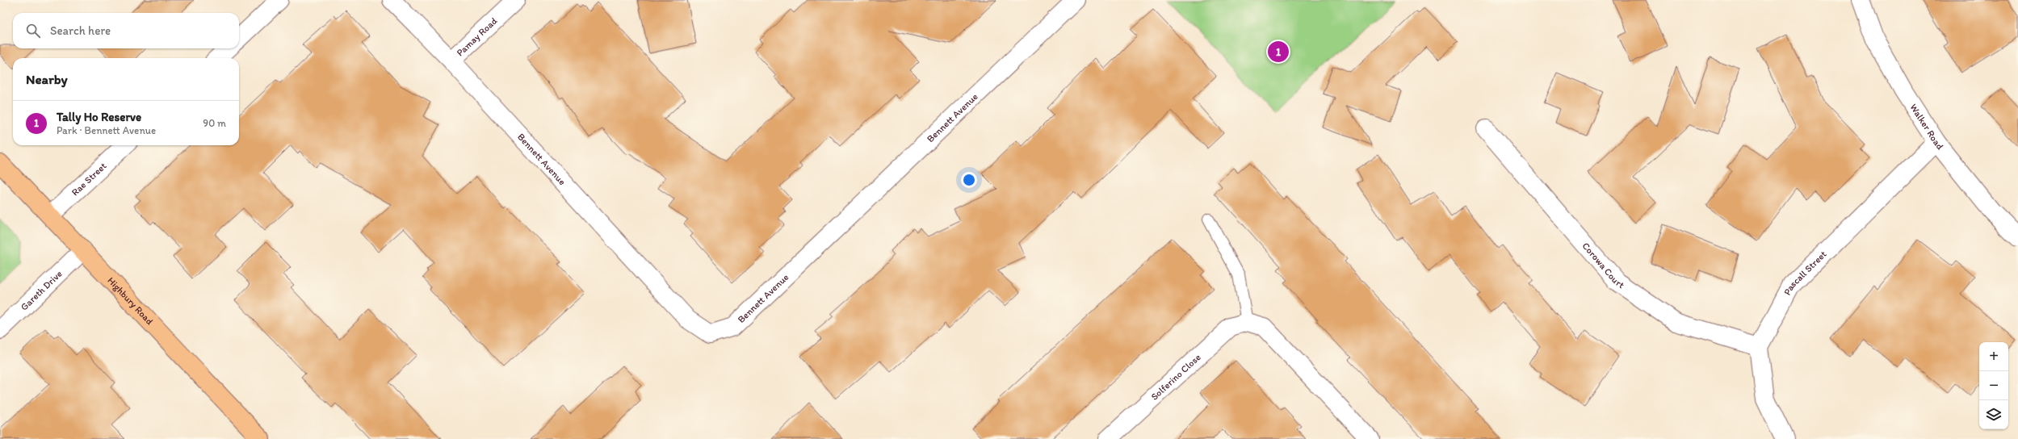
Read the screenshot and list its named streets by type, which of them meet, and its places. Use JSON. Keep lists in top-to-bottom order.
{
  "streets": {
    "main road": ["Highbury Road"],
    "street": [
      "Pamay Road",
      "Bennett Avenue",
      "Walker Road",
      "Rae Street",
      "Corowa Court",
      "Pascall Street",
      "Gareth Drive",
      "Solferino Close"
    ]
  },
  "crossings": [
    ["Pamay Road", "Bennett Avenue"],
    ["Walker Road", "Pascall Street"],
    ["Rae Street", "Highbury Road"],
    ["Corowa Court", "Pascall Street"],
    ["Gareth Drive", "Highbury Road"]
  ],
  "page": {
    "search": "Search here",
    "pins": "1",
    "heading": "Nearby",
    "list": [
      {
        "mark": "1",
        "name": "Tally Ho Reserve",
        "note": "Park · Bennett Avenue",
        "value": "90 m"
      }
    ],
    "map_buttons": ["+", "−"]
  }
}
